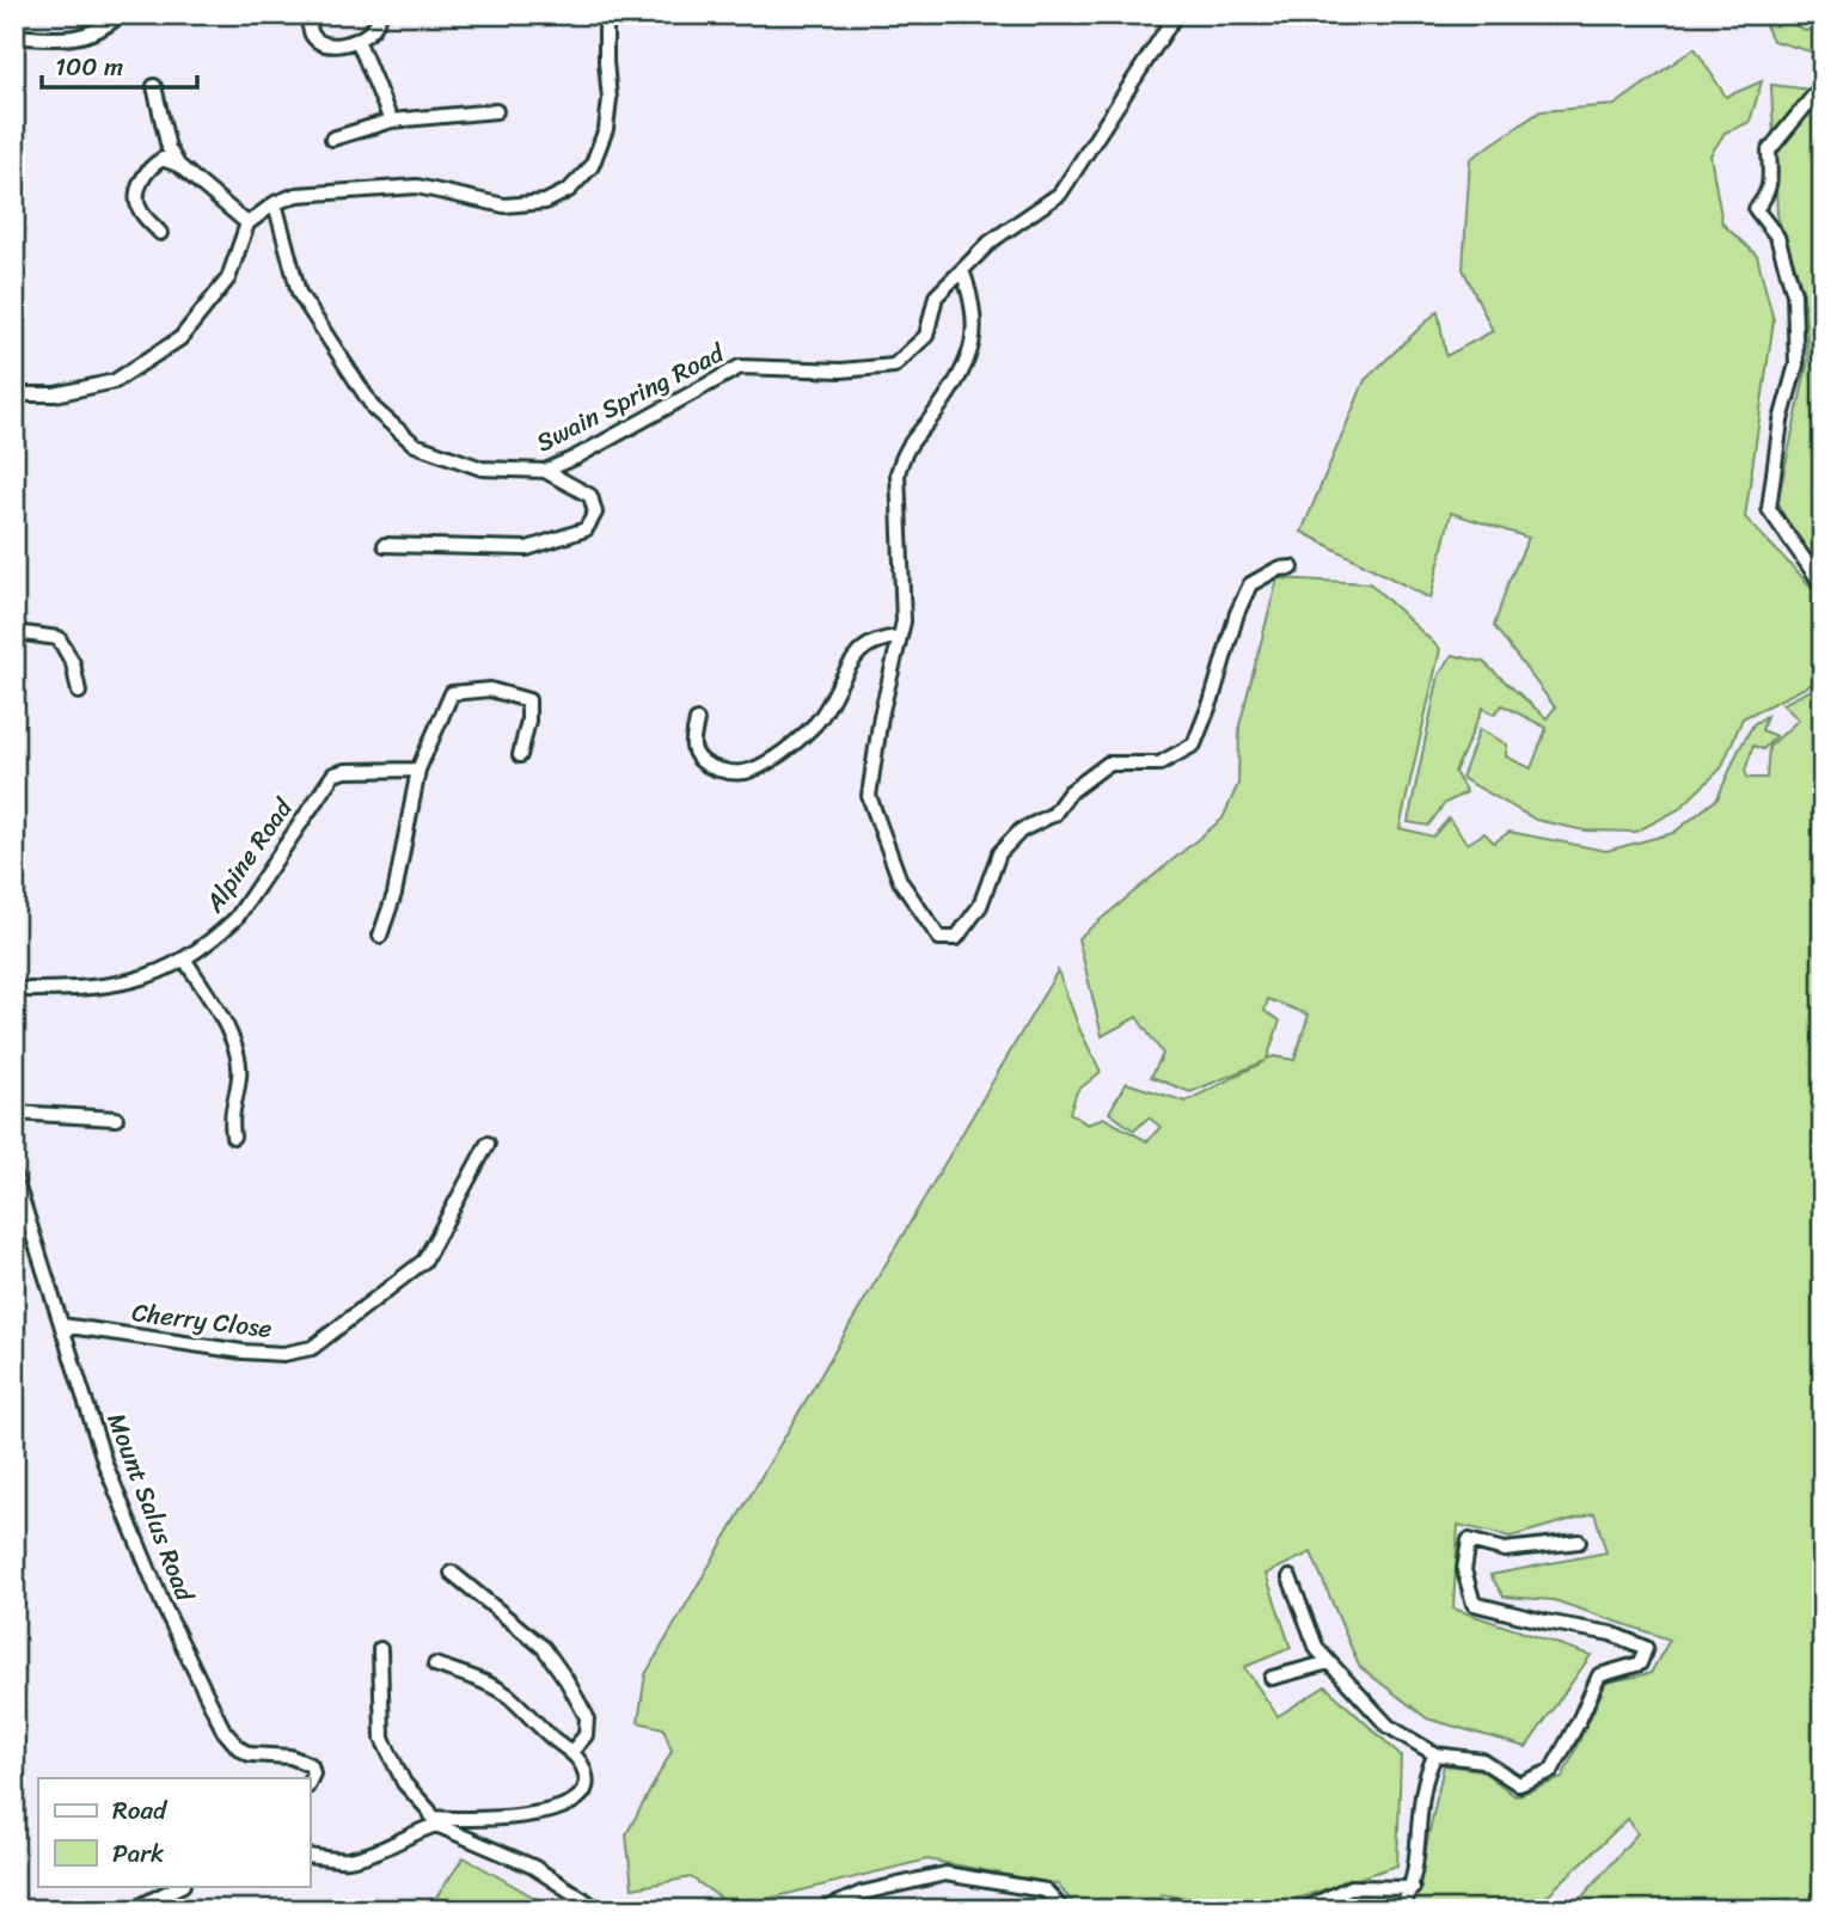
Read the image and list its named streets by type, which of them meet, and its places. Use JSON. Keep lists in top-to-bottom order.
{
  "streets": {
    "street": [
      "Swain Spring Road",
      "Alpine Road",
      "Cherry Close",
      "Mount Salus Road"
    ]
  },
  "crossings": [
    ["Cherry Close", "Mount Salus Road"]
  ],
  "legend": ["Road", "Park"],
  "scale_bar": "100 m"
}
